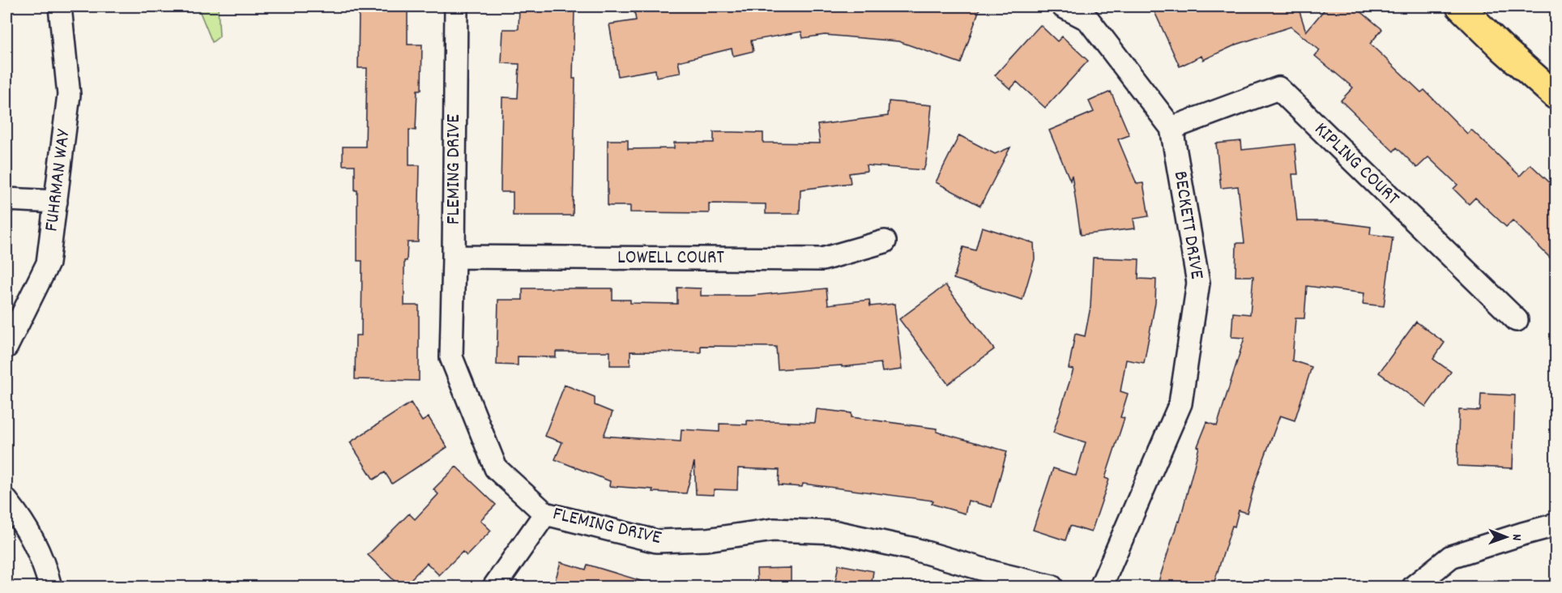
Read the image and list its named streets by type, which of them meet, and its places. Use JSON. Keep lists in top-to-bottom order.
{
  "streets": {
    "street": [
      "KIPLING COURT",
      "FLEMING DRIVE",
      "FUHRMAN WAY",
      "BECKETT DRIVE",
      "LOWELL COURT"
    ]
  },
  "crossings": [
    ["KIPLING COURT", "BECKETT DRIVE"],
    ["FLEMING DRIVE", "LOWELL COURT"]
  ],
  "north": "right"
}
